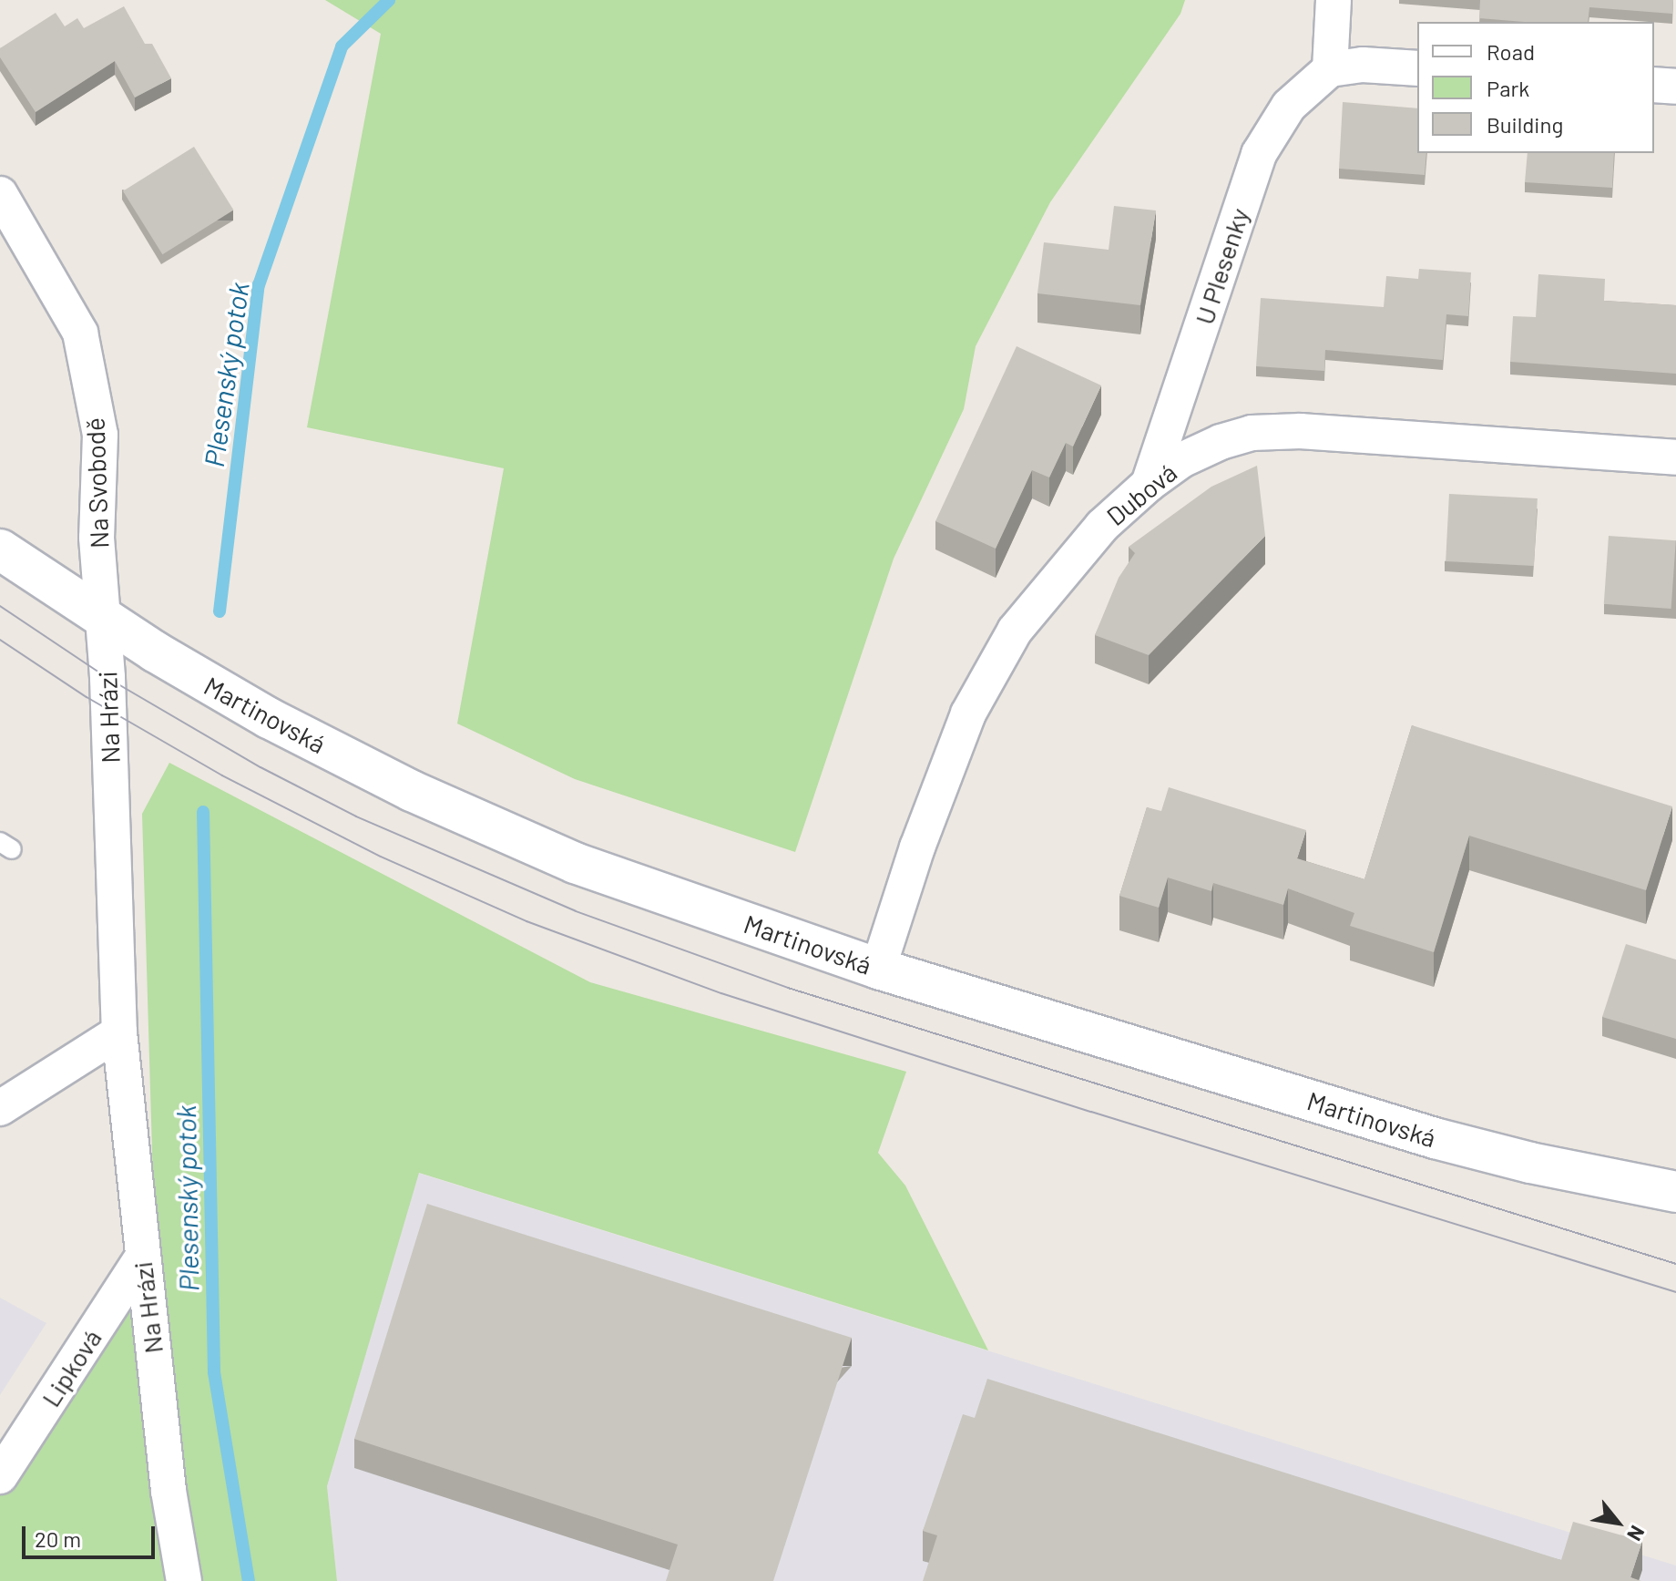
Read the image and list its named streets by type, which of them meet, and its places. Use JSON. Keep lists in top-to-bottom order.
{
  "streets": {
    "street": [
      "U Plesenky",
      "Na Svobodě",
      "Dubová",
      "Martinovská",
      "Na Hrázi",
      "Lipková"
    ]
  },
  "crossings": [
    ["U Plesenky", "Dubová"],
    ["Na Svobodě", "Martinovská"],
    ["Na Svobodě", "Na Hrázi"],
    ["Dubová", "Martinovská"],
    ["Martinovská", "Na Hrázi"],
    ["Na Hrázi", "Lipková"]
  ],
  "water": ["Plesenský potok"],
  "legend": ["Road", "Park", "Building"],
  "scale_bar": "20 m",
  "north": "bottom right"
}
